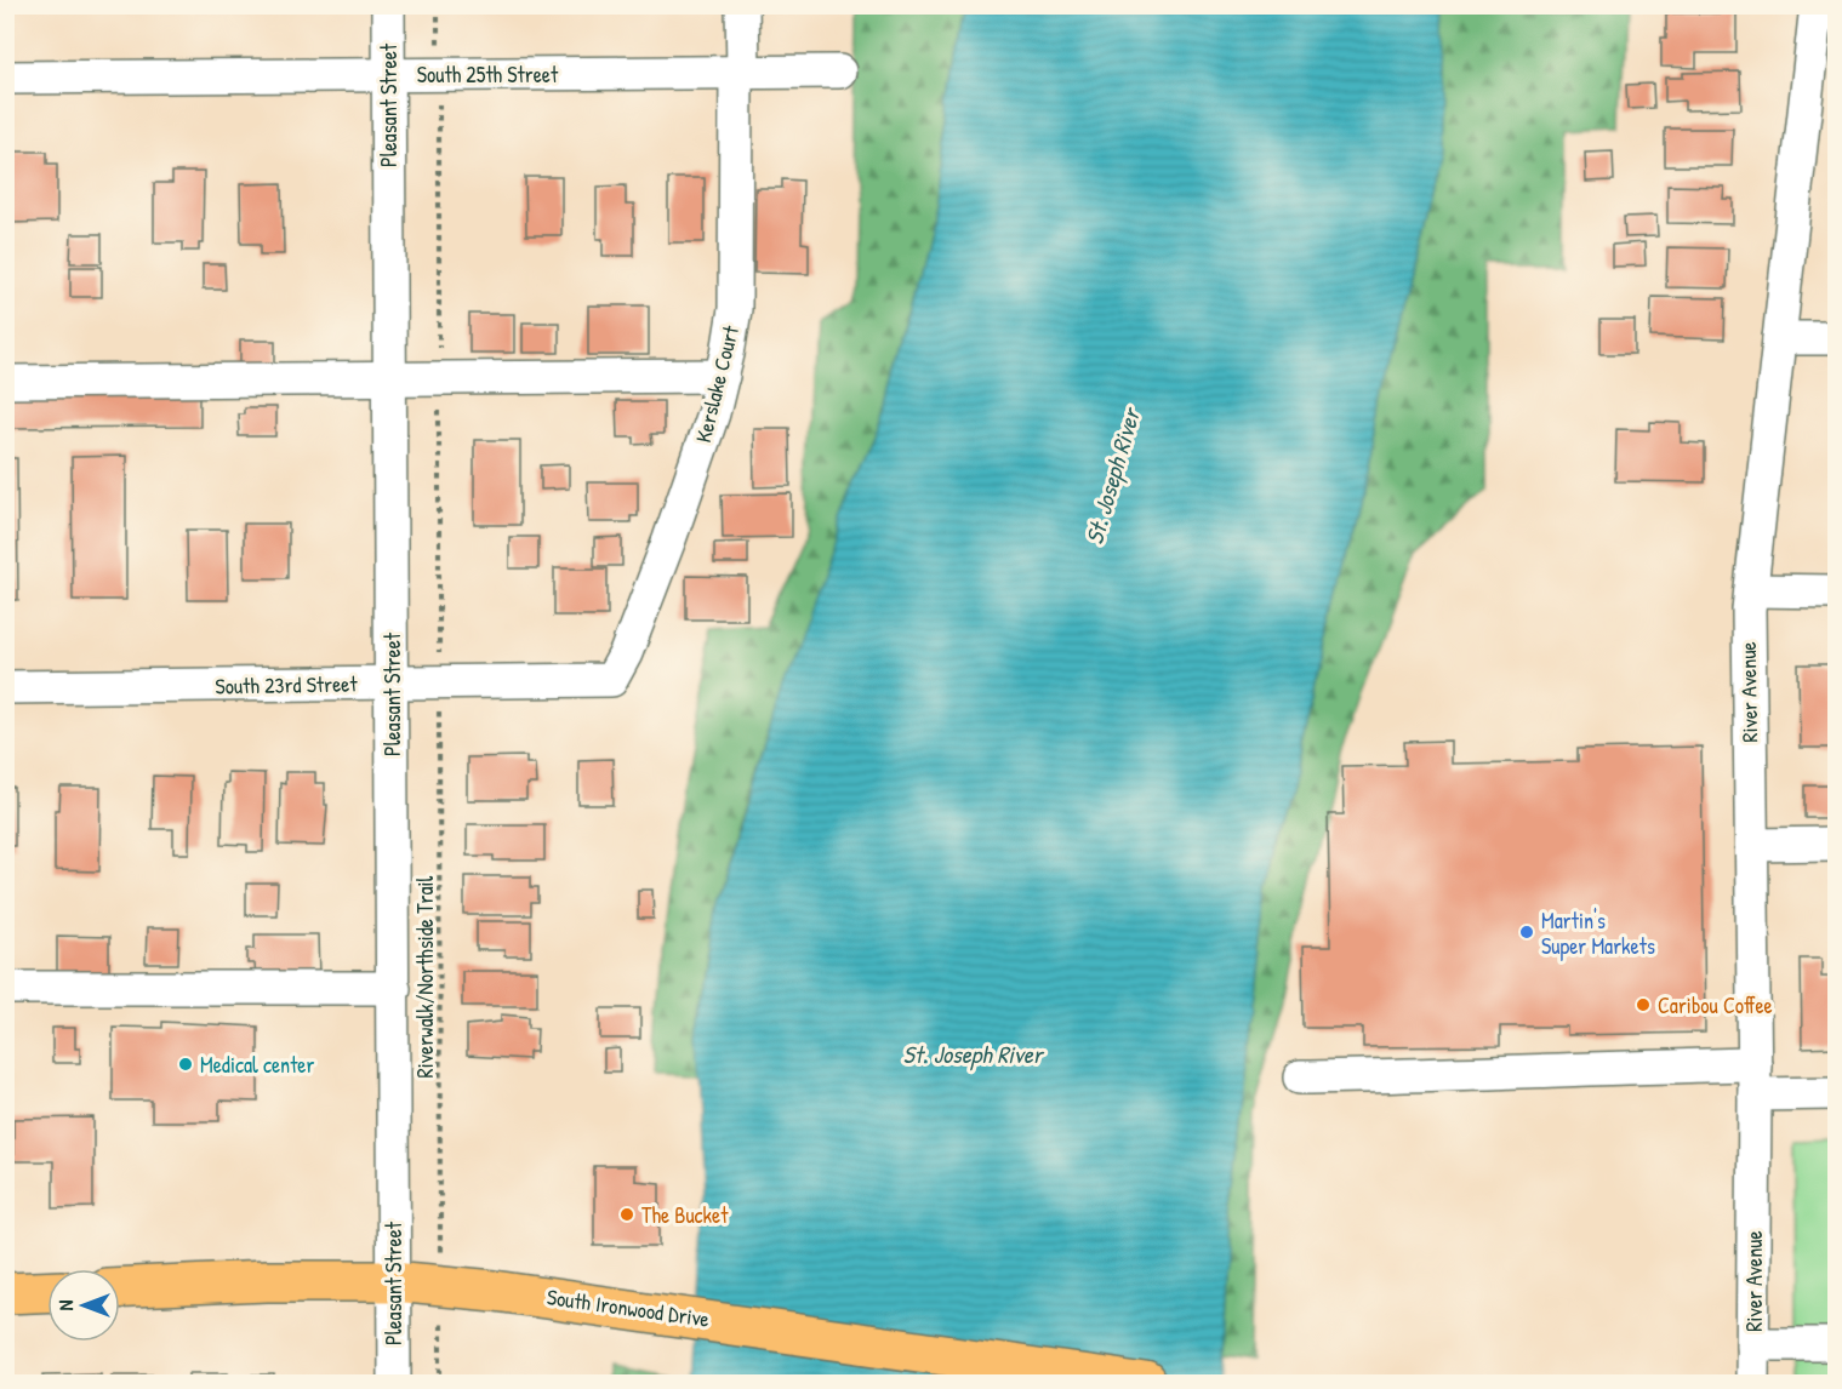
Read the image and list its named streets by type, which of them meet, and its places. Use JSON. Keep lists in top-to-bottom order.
{
  "streets": {
    "main road": ["South Ironwood Drive"],
    "street": [
      "South 25th Street",
      "Pleasant Street",
      "Kerslake Court",
      "South 23rd Street",
      "River Avenue"
    ],
    "path": ["Riverwalk/Northside Trail"]
  },
  "crossings": [
    ["South 25th Street", "Pleasant Street"],
    ["South 25th Street", "Kerslake Court"],
    ["Pleasant Street", "South 23rd Street"],
    ["Pleasant Street", "South Ironwood Drive"],
    ["Kerslake Court", "South 23rd Street"]
  ],
  "water": ["St. Joseph River"],
  "places": [
    "Martin's Super Markets",
    "Caribou Coffee",
    "Medical center",
    "The Bucket"
  ],
  "north": "left"
}
